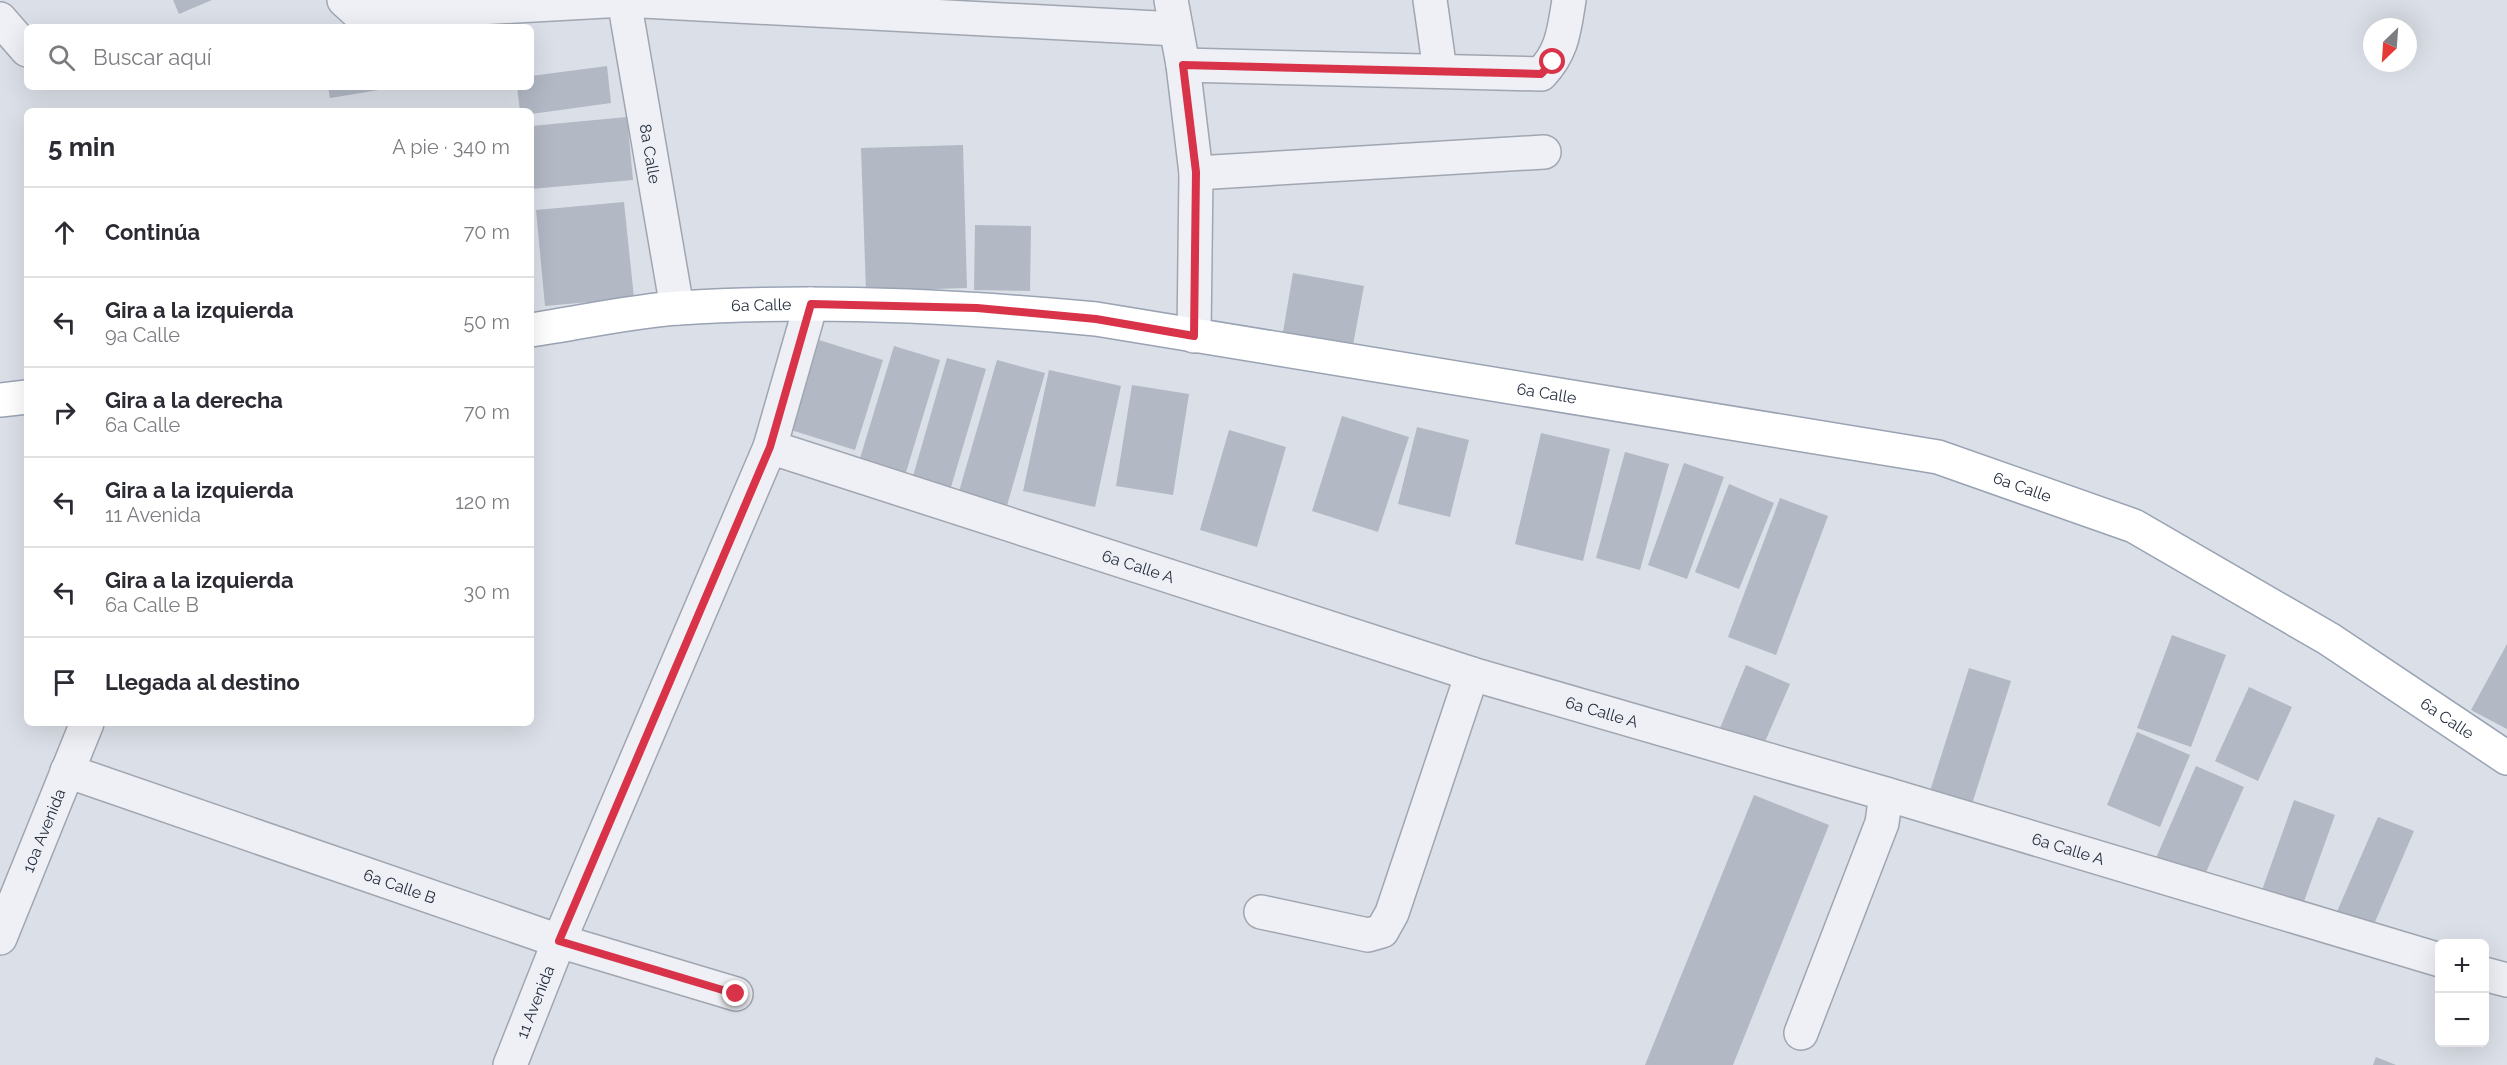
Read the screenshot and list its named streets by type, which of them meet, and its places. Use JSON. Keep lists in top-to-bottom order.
{
  "streets": {
    "main road": ["6a Calle"],
    "street": [
      "8a Calle",
      "6a Calle A",
      "10a Avenida",
      "6a Calle B",
      "11 Avenida"
    ]
  },
  "crossings": [
    ["8a Calle", "6a Calle"],
    ["6a Calle", "11 Avenida"],
    ["6a Calle A", "11 Avenida"],
    ["10a Avenida", "6a Calle B"],
    ["6a Calle B", "11 Avenida"]
  ],
  "north": "bottom left",
  "page": {
    "search": "Buscar aquí",
    "heading": ["5 min", "A pie · 340 m"],
    "list": [
      ["Continúa", "70 m"],
      ["Gira a la izquierda", "9a Calle", "50 m"],
      ["Gira a la derecha", "6a Calle", "70 m"],
      ["Gira a la izquierda", "11 Avenida", "120 m"],
      ["Gira a la izquierda", "6a Calle B", "30 m"],
      "Llegada al destino"
    ],
    "map_buttons": ["+", "−"]
  }
}
